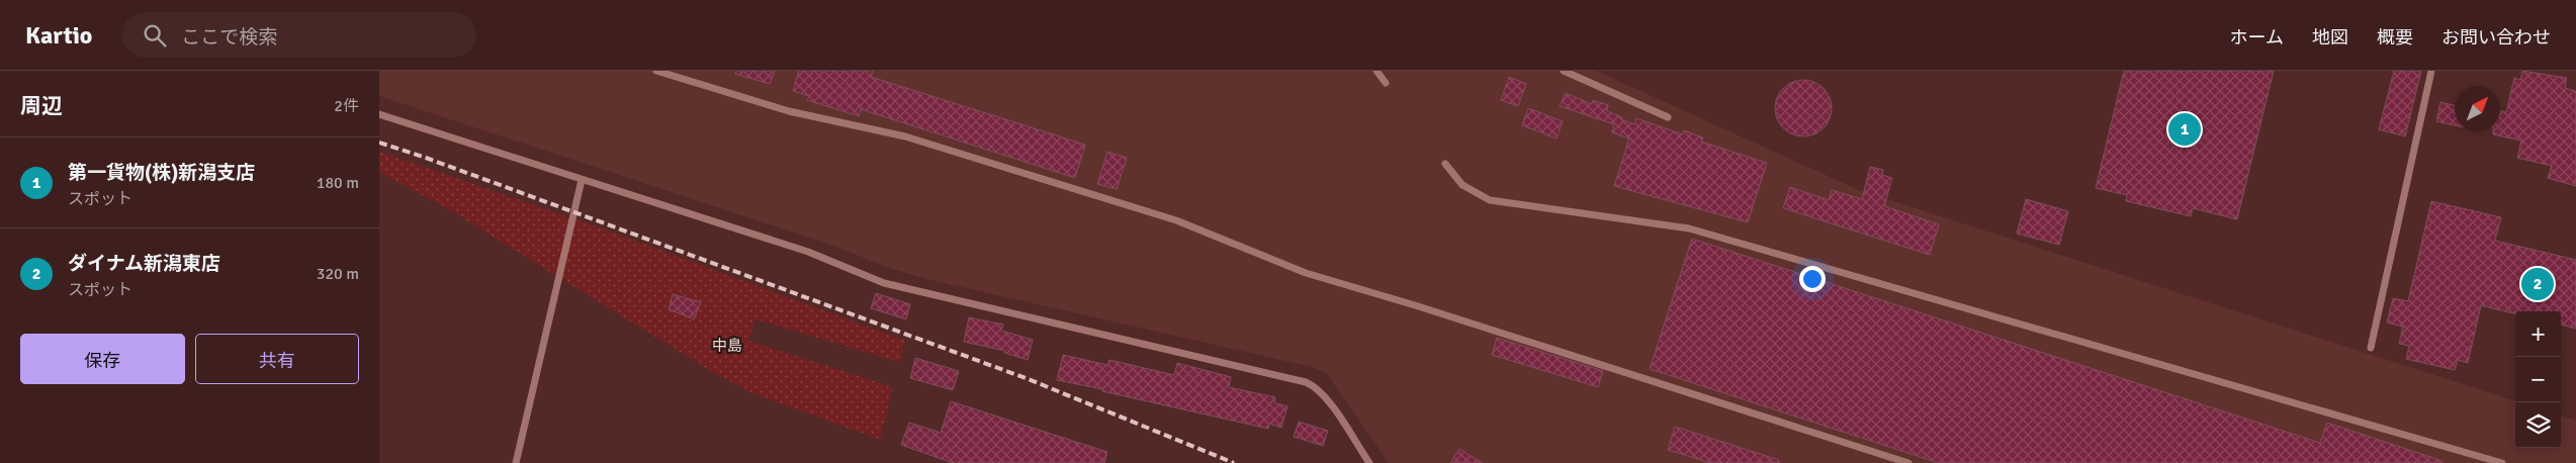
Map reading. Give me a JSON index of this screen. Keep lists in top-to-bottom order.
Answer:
{
  "districts": ["中島"],
  "north": "top right",
  "page": {
    "header": "Kartio",
    "search": "ここで検索",
    "nav": [
      "ホーム",
      "地図",
      "概要",
      "お問い合わせ"
    ],
    "heading": ["周辺", "2件"],
    "pins": ["1", "2"],
    "list": [
      {
        "mark": "1",
        "name": "第一貨物(株)新潟支店",
        "note": "スポット",
        "value": "180 m"
      },
      {
        "mark": "2",
        "name": "ダイナム新潟東店",
        "note": "スポット",
        "value": "320 m"
      }
    ],
    "map_buttons": ["+", "−"],
    "buttons": ["保存", "共有"]
  }
}
